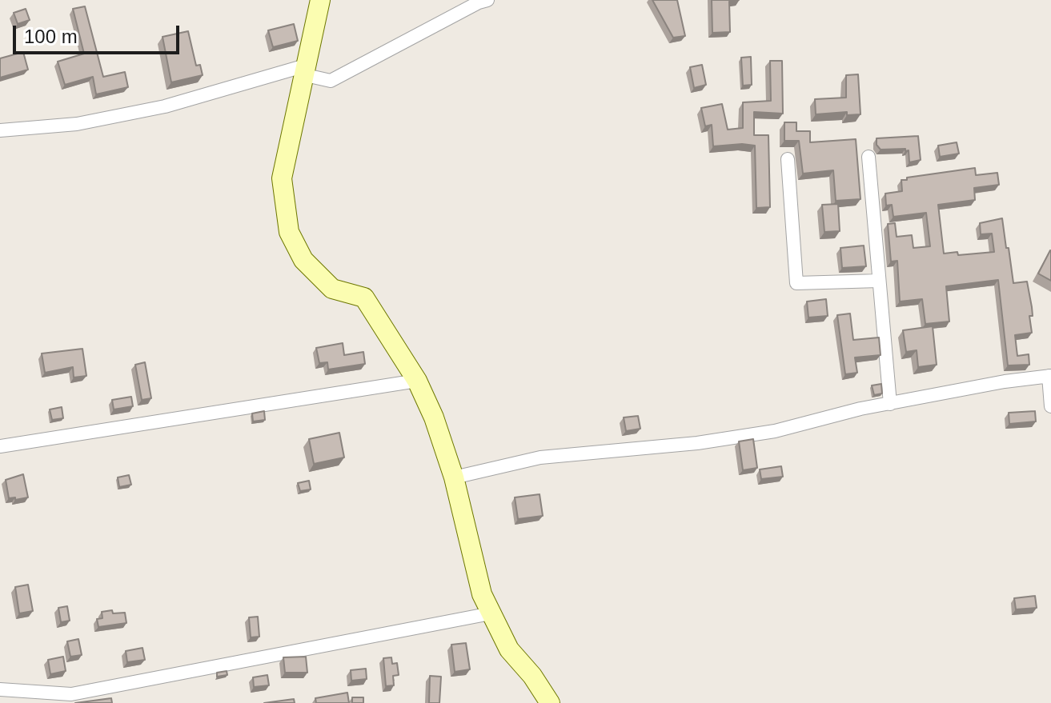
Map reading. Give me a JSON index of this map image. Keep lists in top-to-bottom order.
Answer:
{
  "scale_bar": "100 m"
}
